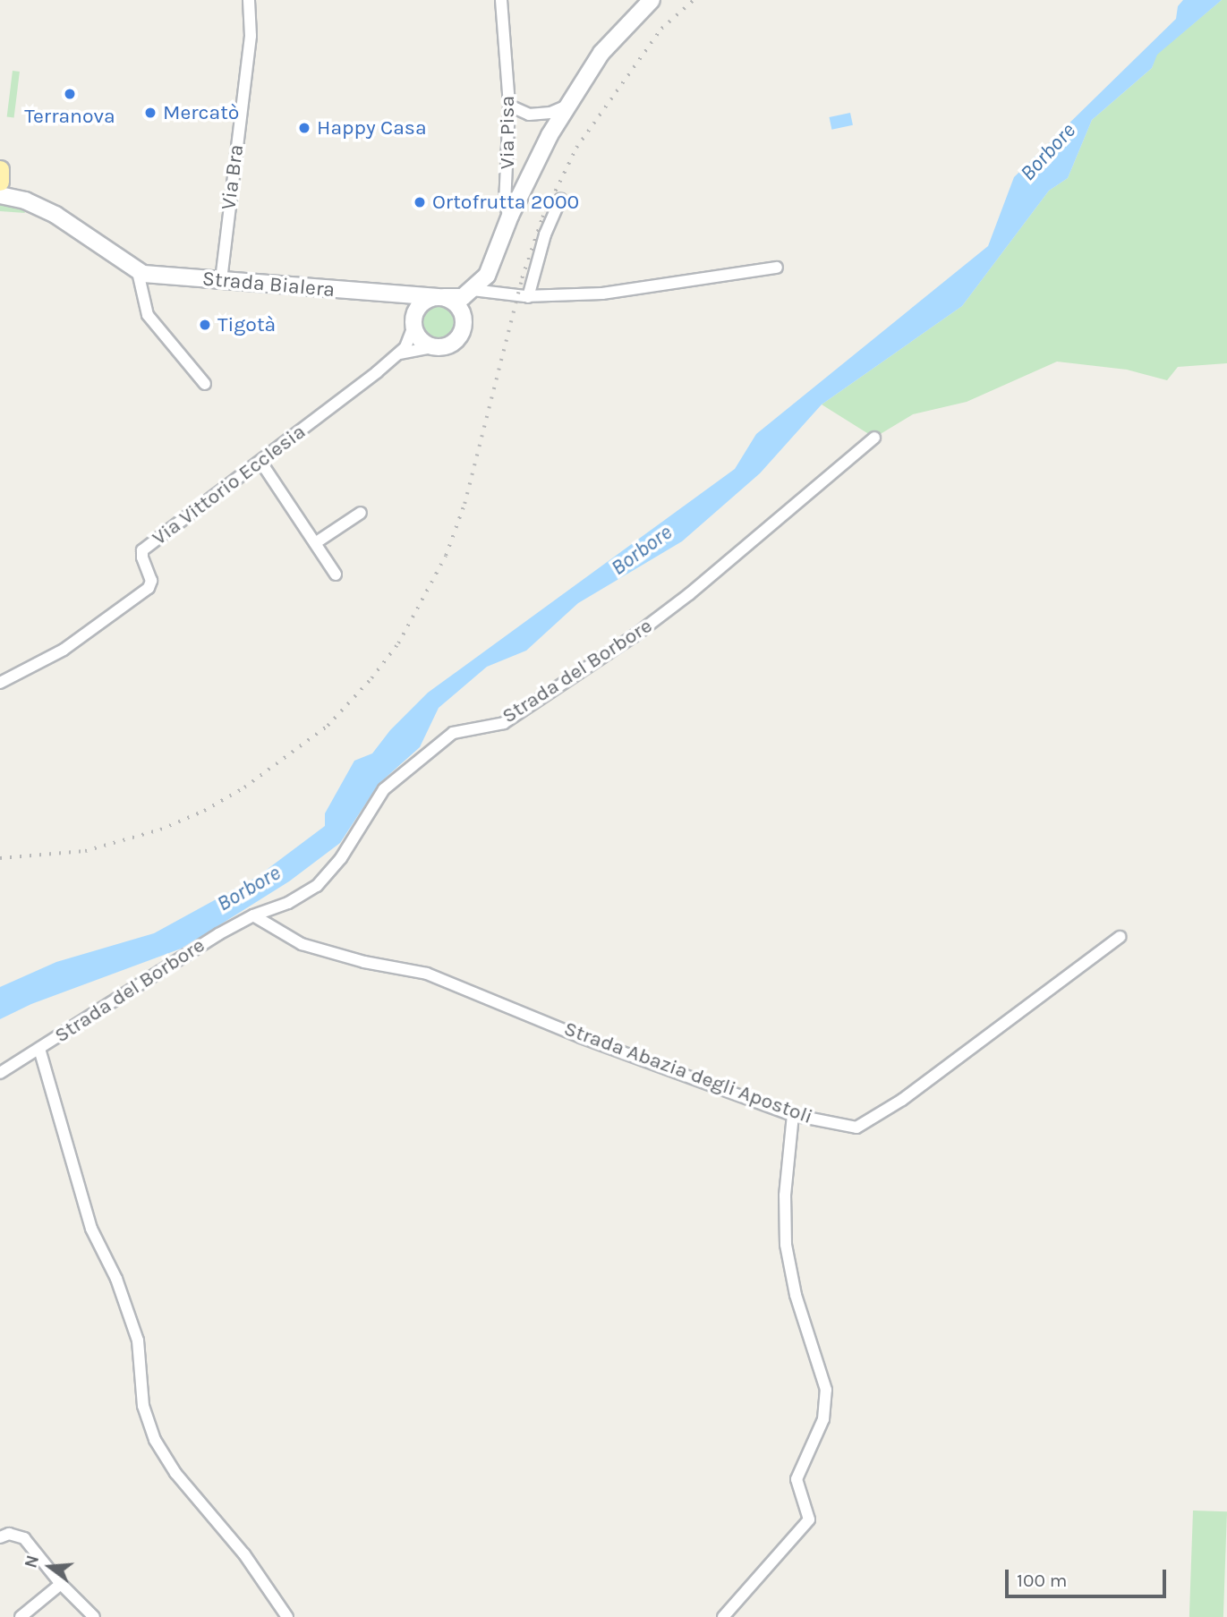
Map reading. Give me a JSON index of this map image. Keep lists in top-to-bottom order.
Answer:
{
  "streets": {
    "street": [
      "Via Pisa",
      "Via Bra",
      "Strada Bialera",
      "Via Vittorio Ecclesia",
      "Strada del Borbore",
      "Strada Abazia degli Apostoli"
    ]
  },
  "crossings": [
    ["Via Pisa", "Strada Bialera"],
    ["Via Pisa", "Via Vittorio Ecclesia"],
    ["Via Bra", "Strada Bialera"],
    ["Strada Bialera", "Via Vittorio Ecclesia"],
    ["Strada del Borbore", "Strada Abazia degli Apostoli"]
  ],
  "water": ["Borbore"],
  "places": [
    "Terranova",
    "Mercatò",
    "Happy Casa",
    "Ortofrutta 2000",
    "Tigotà"
  ],
  "scale_bar": "100 m",
  "north": "left"
}
